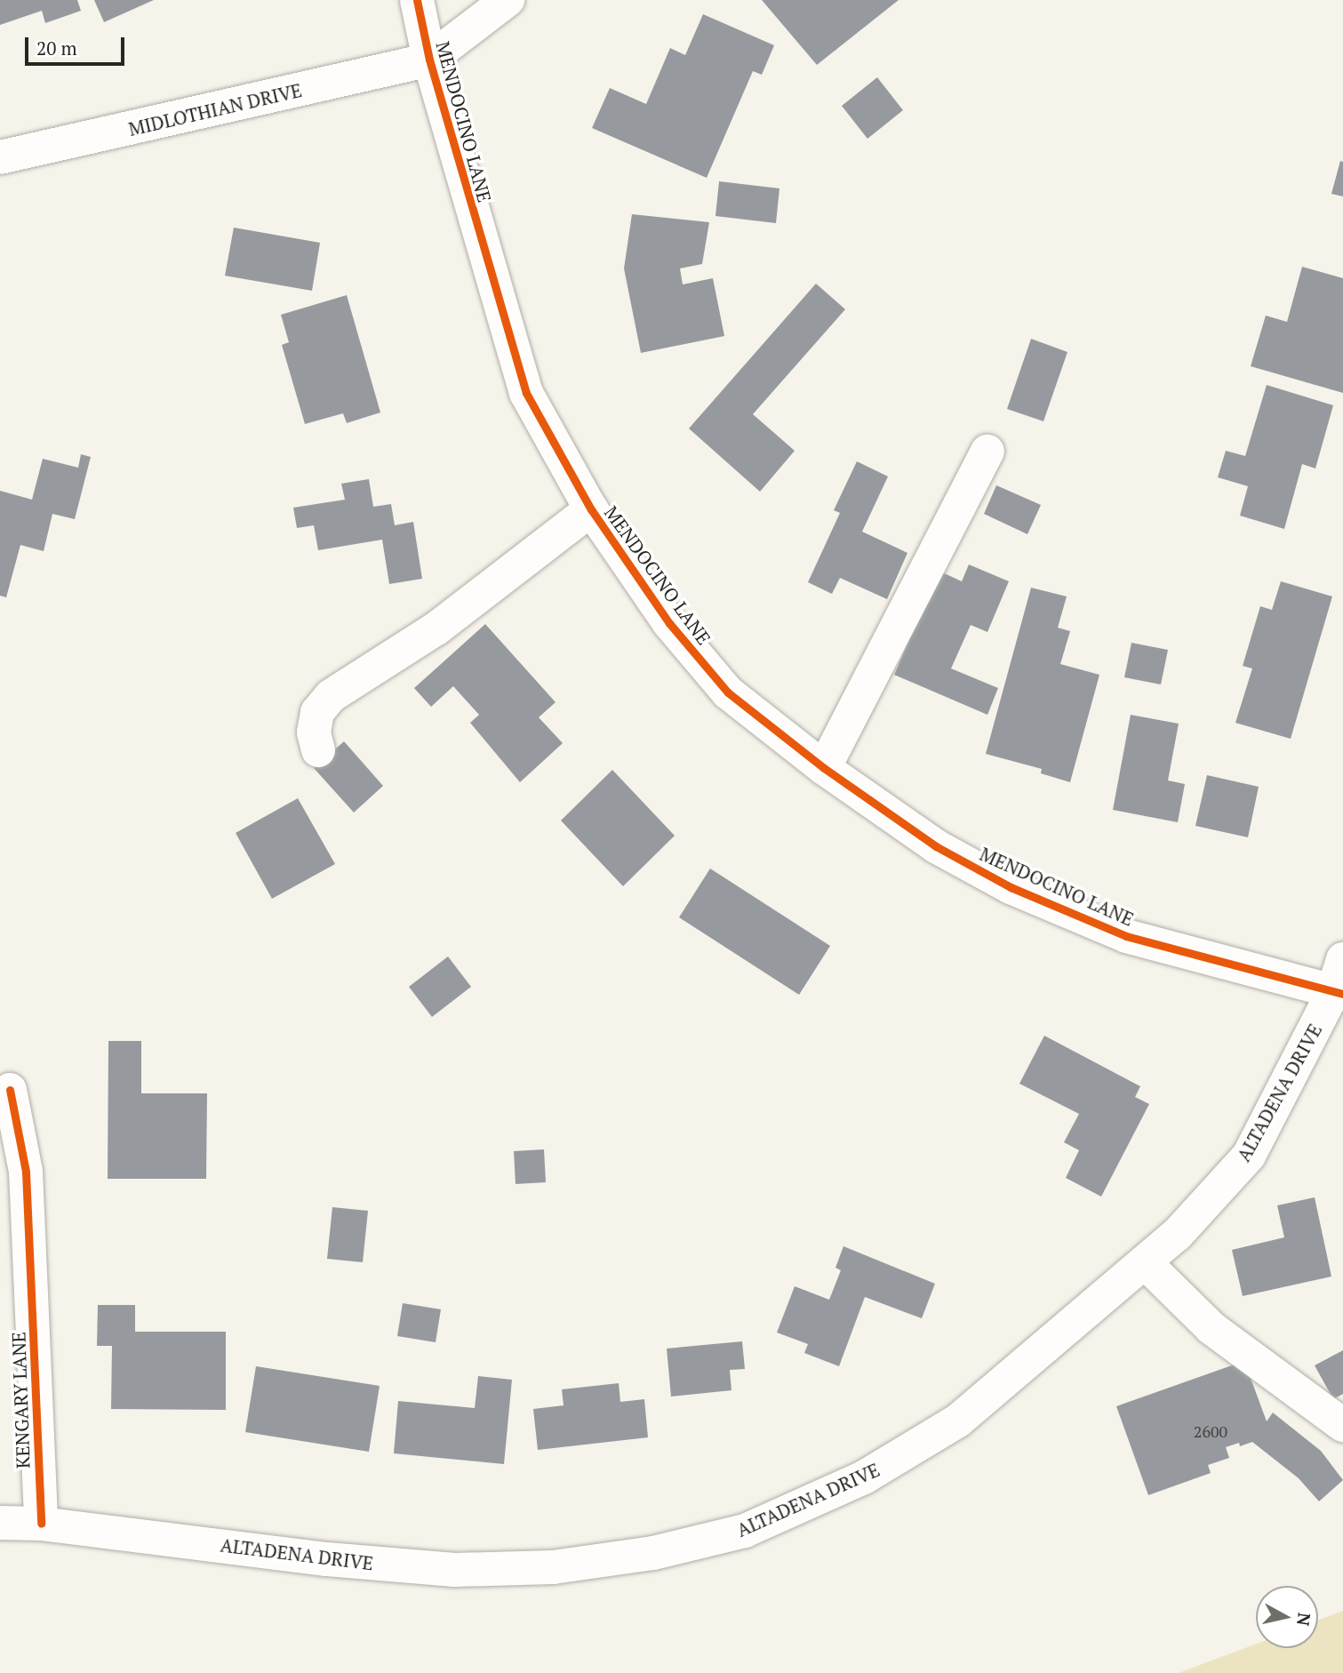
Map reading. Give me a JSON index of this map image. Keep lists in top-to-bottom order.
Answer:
{
  "streets": {
    "street": [
      "MIDLOTHIAN DRIVE",
      "MENDOCINO LANE",
      "ALTADENA DRIVE",
      "KENGARY LANE"
    ]
  },
  "crossings": [
    ["MIDLOTHIAN DRIVE", "MENDOCINO LANE"],
    ["MENDOCINO LANE", "ALTADENA DRIVE"],
    ["ALTADENA DRIVE", "KENGARY LANE"]
  ],
  "house_numbers": ["2600"],
  "scale_bar": "20 m",
  "north": "right"
}
